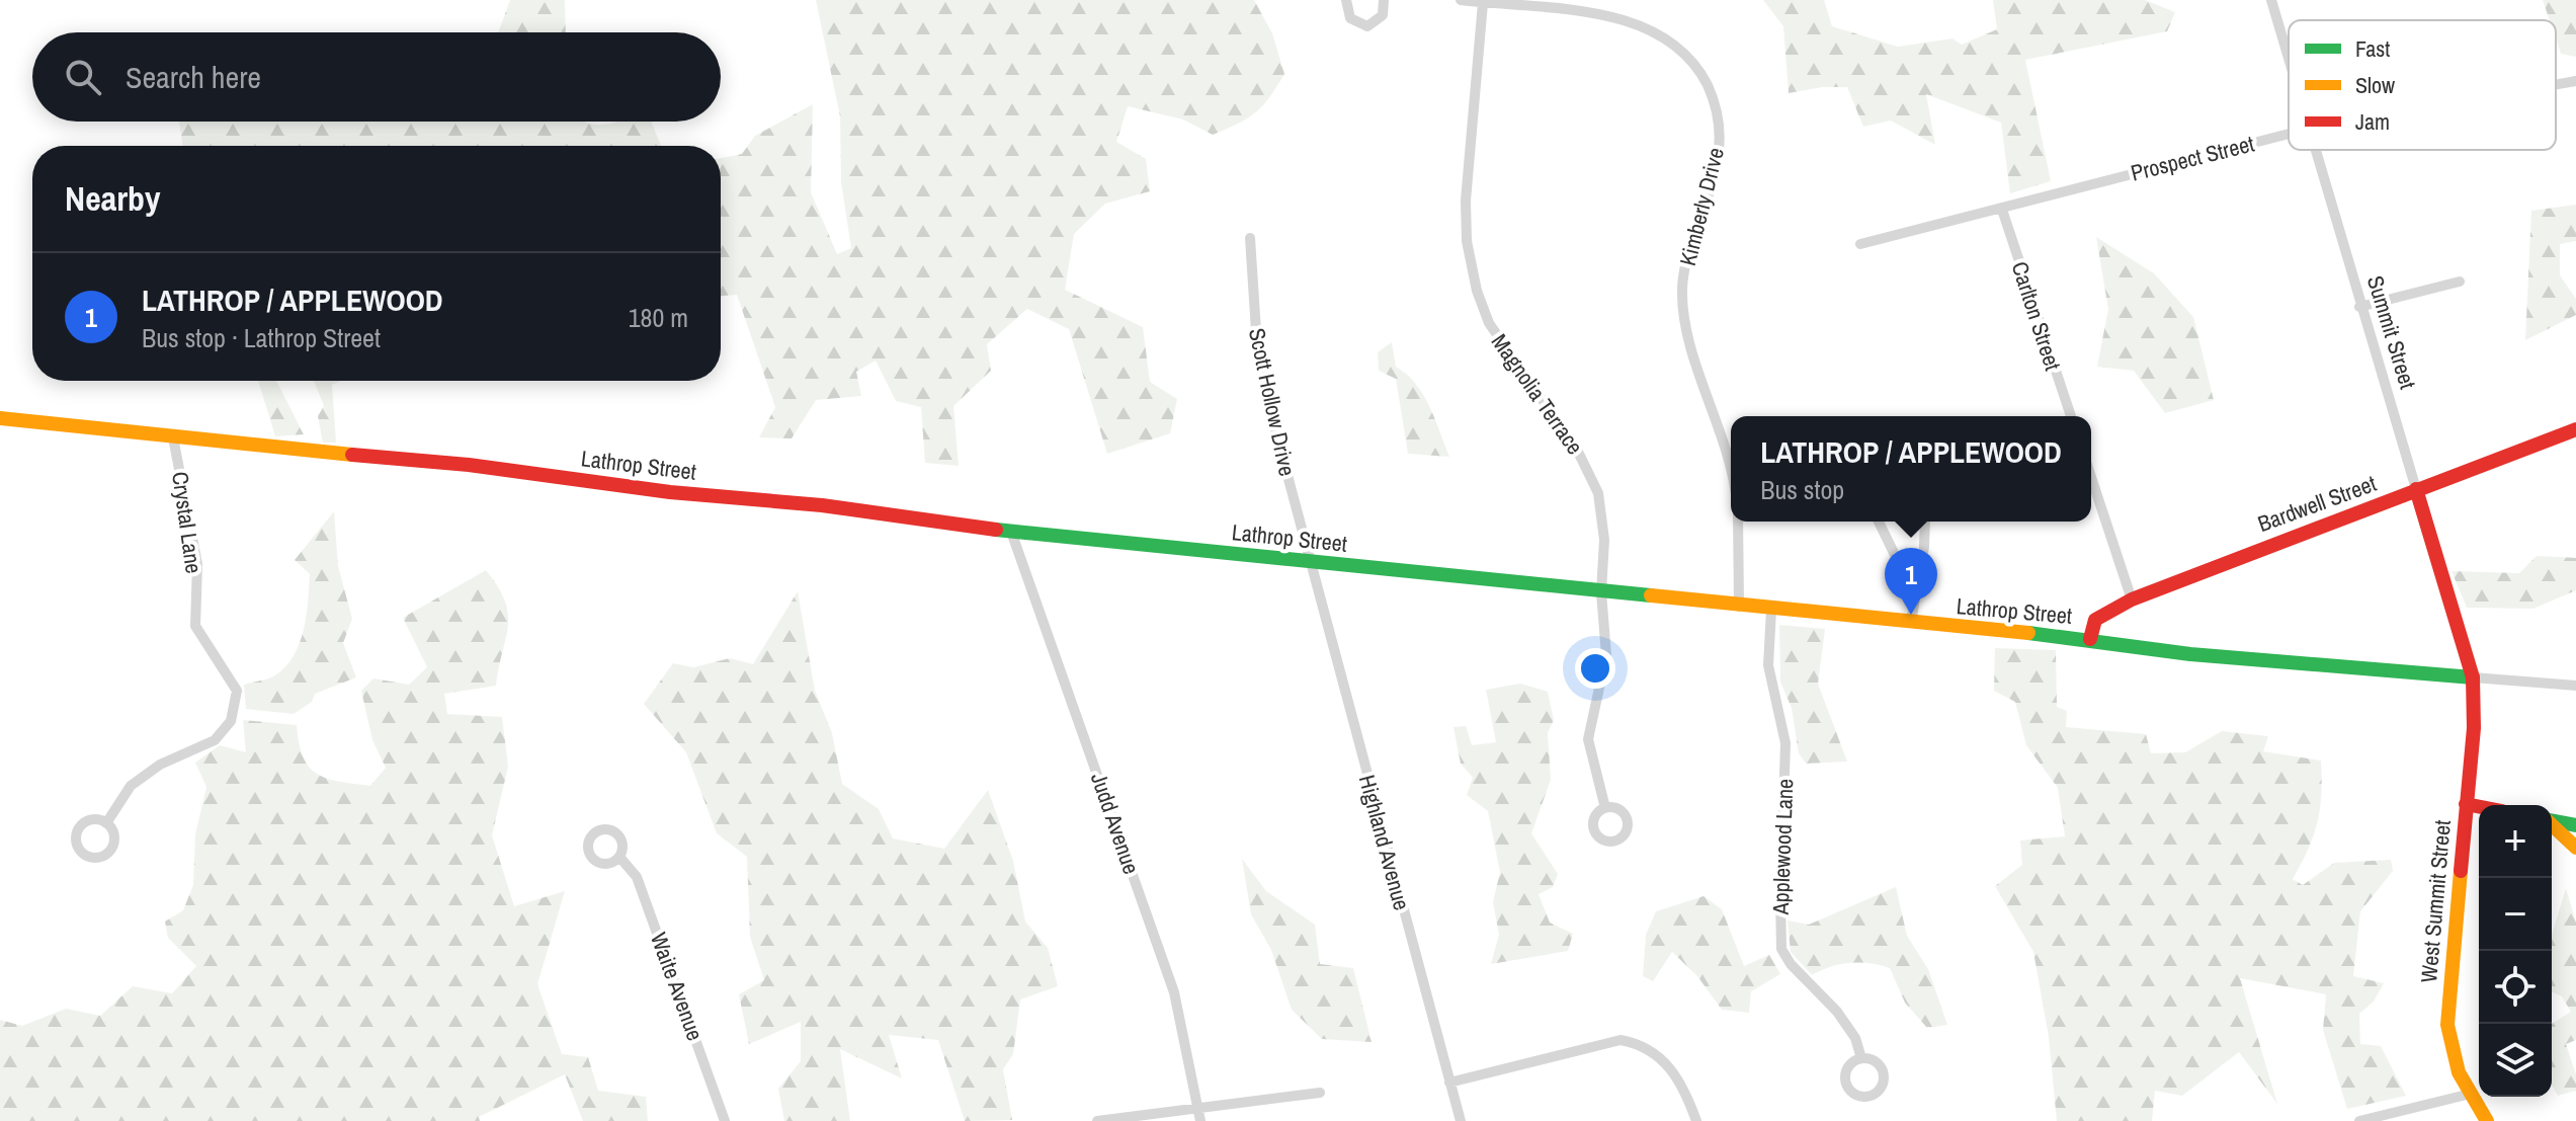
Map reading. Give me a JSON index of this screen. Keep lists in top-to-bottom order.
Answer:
{
  "streets": {
    "street": [
      "Prospect Street",
      "Kimberly Drive",
      "Carlton Street",
      "Summit Street",
      "Magnolia Terrace",
      "Scott Hollow Drive",
      "Lathrop Street",
      "Bardwell Street",
      "Crystal Lane",
      "Judd Avenue",
      "Highland Avenue",
      "Applewood Lane",
      "West Summit Street",
      "Waite Avenue"
    ]
  },
  "crossings": [
    ["Prospect Street", "Carlton Street"],
    ["Kimberly Drive", "Magnolia Terrace"],
    ["Summit Street", "Lathrop Street"],
    ["Summit Street", "Bardwell Street"],
    ["Summit Street", "West Summit Street"],
    ["Magnolia Terrace", "Lathrop Street"],
    ["Scott Hollow Drive", "Lathrop Street"],
    ["Scott Hollow Drive", "Highland Avenue"],
    ["Lathrop Street", "Bardwell Street"],
    ["Lathrop Street", "Crystal Lane"],
    ["Lathrop Street", "Judd Avenue"],
    ["Lathrop Street", "Highland Avenue"],
    ["Lathrop Street", "Applewood Lane"],
    ["Lathrop Street", "West Summit Street"]
  ],
  "legend": ["Fast", "Slow", "Jam"],
  "page": {
    "search": "Search here",
    "heading": "Nearby",
    "list": [
      {
        "mark": "1",
        "name": "LATHROP / APPLEWOOD",
        "note": "Bus stop · Lathrop Street",
        "value": "180 m"
      }
    ],
    "popup": ["LATHROP / APPLEWOOD", "Bus stop"],
    "pins": "1",
    "map_buttons": ["+", "−"]
  }
}
